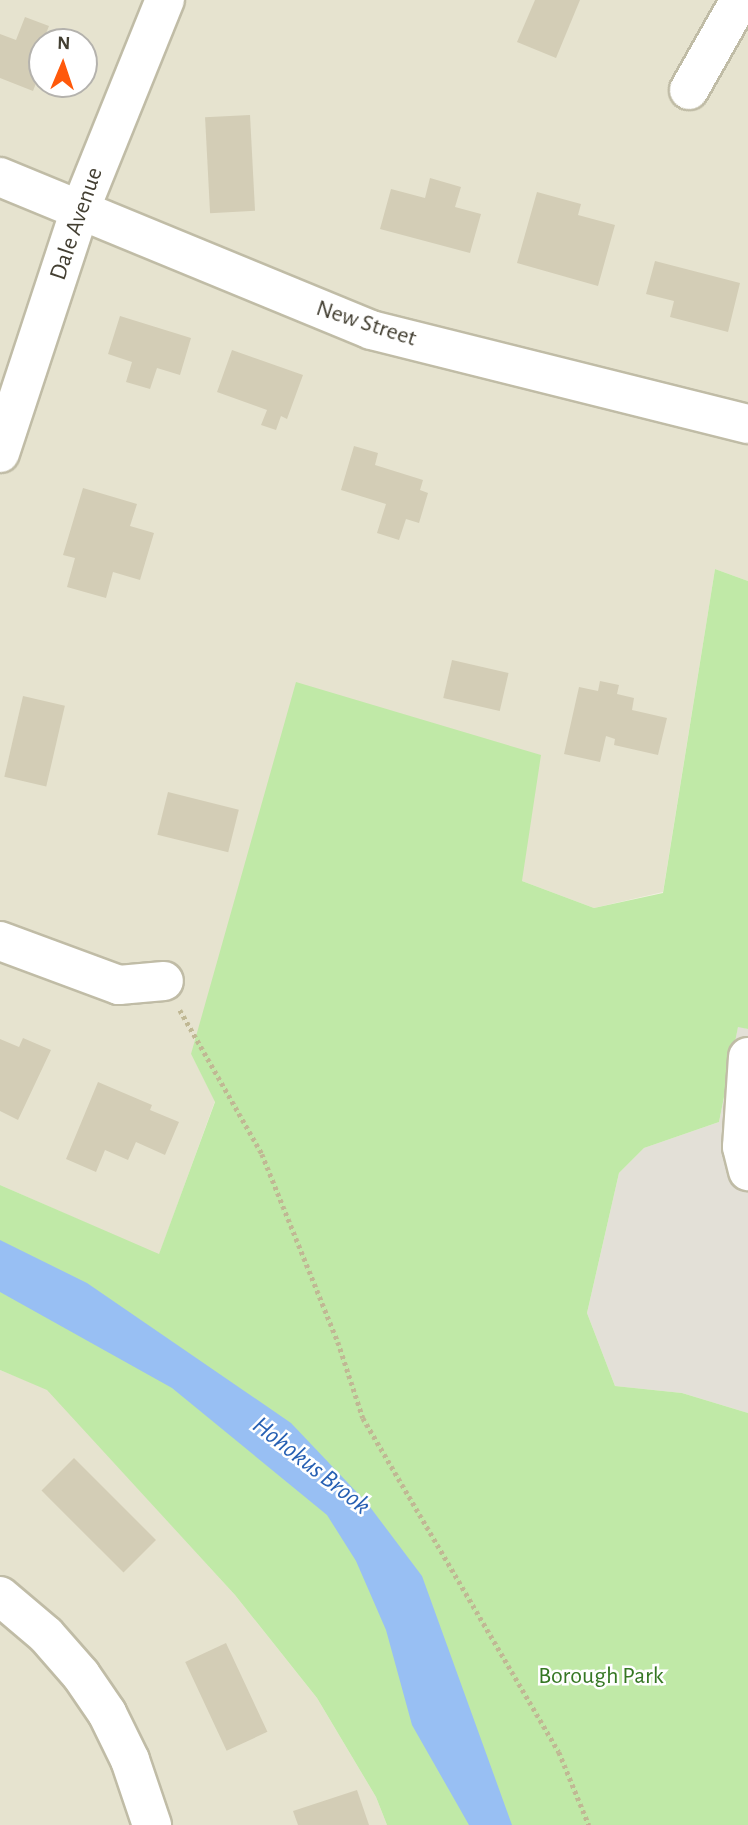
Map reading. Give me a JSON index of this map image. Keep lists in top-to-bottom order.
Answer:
{
  "streets": {
    "street": ["Dale Avenue", "New Street"]
  },
  "crossings": [
    ["Dale Avenue", "New Street"]
  ],
  "water": ["Hohokus Brook"],
  "parks": ["Borough Park"],
  "north": "top"
}
